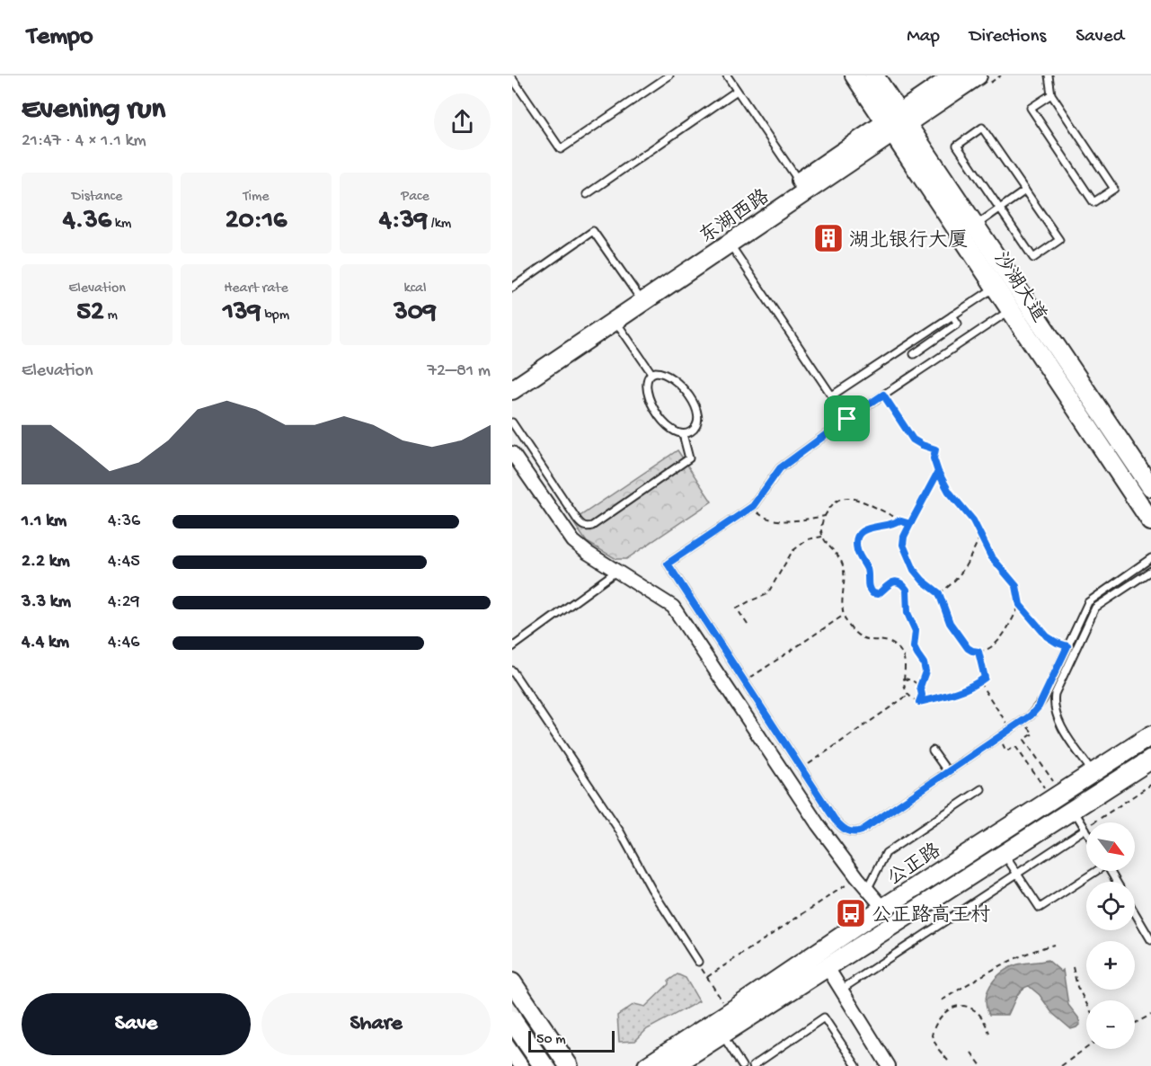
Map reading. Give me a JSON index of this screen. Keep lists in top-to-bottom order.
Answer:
{
  "streets": {
    "main road": ["东湖西路", "沙湖大道", "公正路"]
  },
  "crossings": [
    ["东湖西路", "沙湖大道"]
  ],
  "places": {
    "building": ["湖北银行大厦"],
    "bus stop": ["公正路高王村"]
  },
  "scale_bar": "50 m",
  "north": "bottom right",
  "page": {
    "header": "Tempo",
    "nav": ["Map", "Directions", "Saved"],
    "heading": ["Evening run", "21:47 · 4 × 1.1 km"],
    "stats": [
      ["Distance", "4.36 km"],
      ["Time", "20:16"],
      ["Pace", "4:39 /km"],
      ["Elevation", "52 m"],
      ["Heart rate", "139 bpm"],
      ["kcal", "309"]
    ],
    "chart": ["Elevation", "72–81 m"],
    "list": [
      {
        "name": "1.1 km",
        "note": "4:36"
      },
      {
        "name": "2.2 km",
        "note": "4:45"
      },
      {
        "name": "3.3 km",
        "note": "4:29"
      },
      {
        "name": "4.4 km",
        "note": "4:46"
      }
    ],
    "map_buttons": ["+", "−"],
    "buttons": ["Save", "Share"],
    "scale": "50 m"
  }
}
